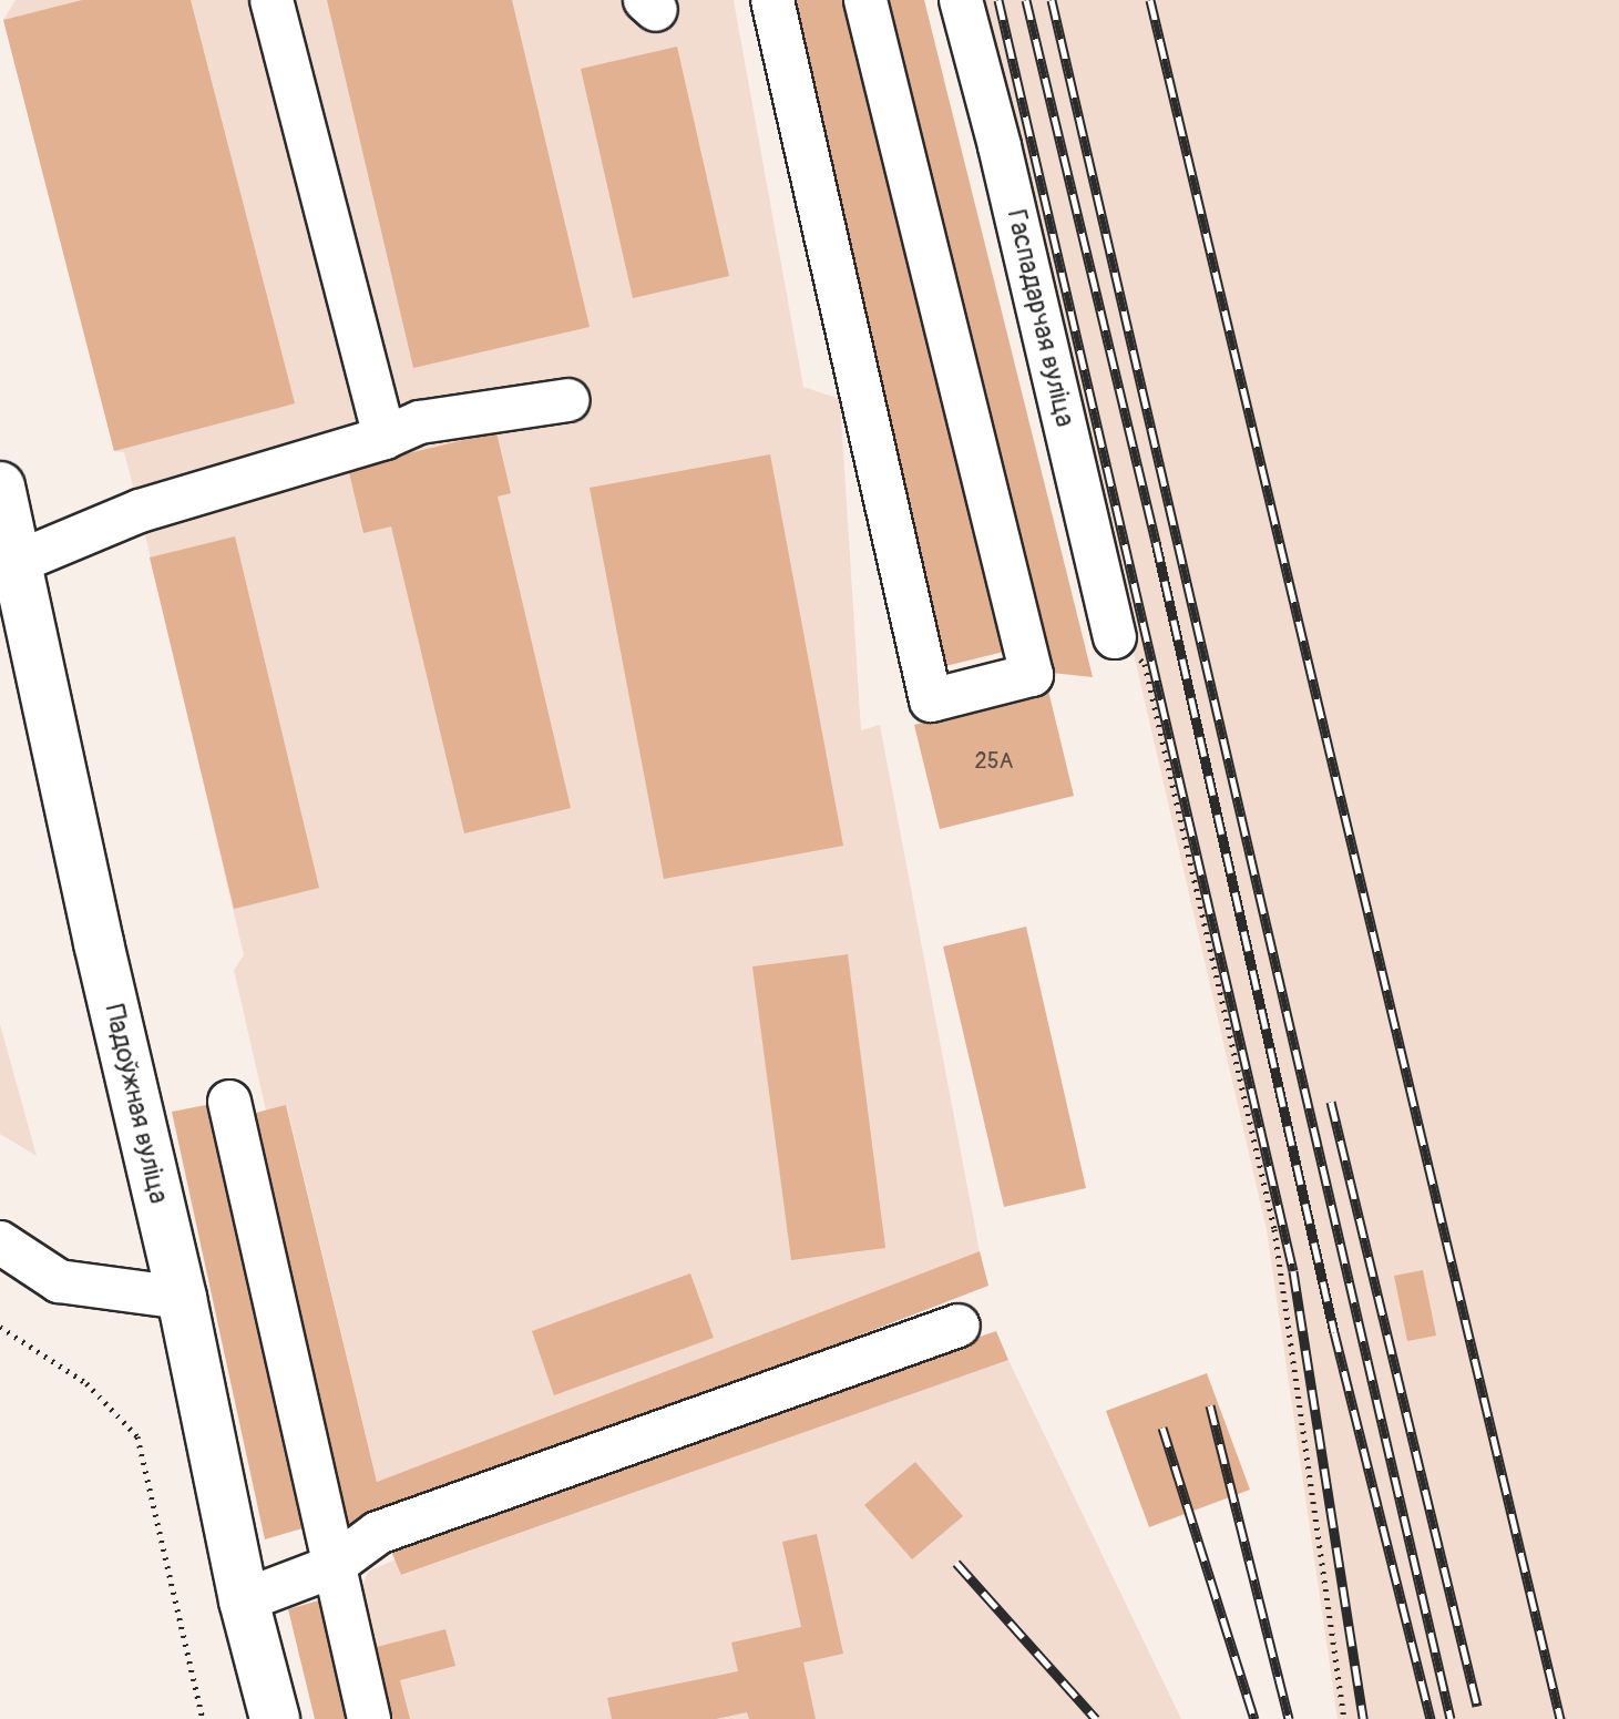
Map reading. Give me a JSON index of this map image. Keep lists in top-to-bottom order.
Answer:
{
  "streets": {
    "main road": ["Падоўжная вуліца"],
    "street": ["Гаспадарчая вуліца"]
  },
  "house_numbers": ["25А"]
}
